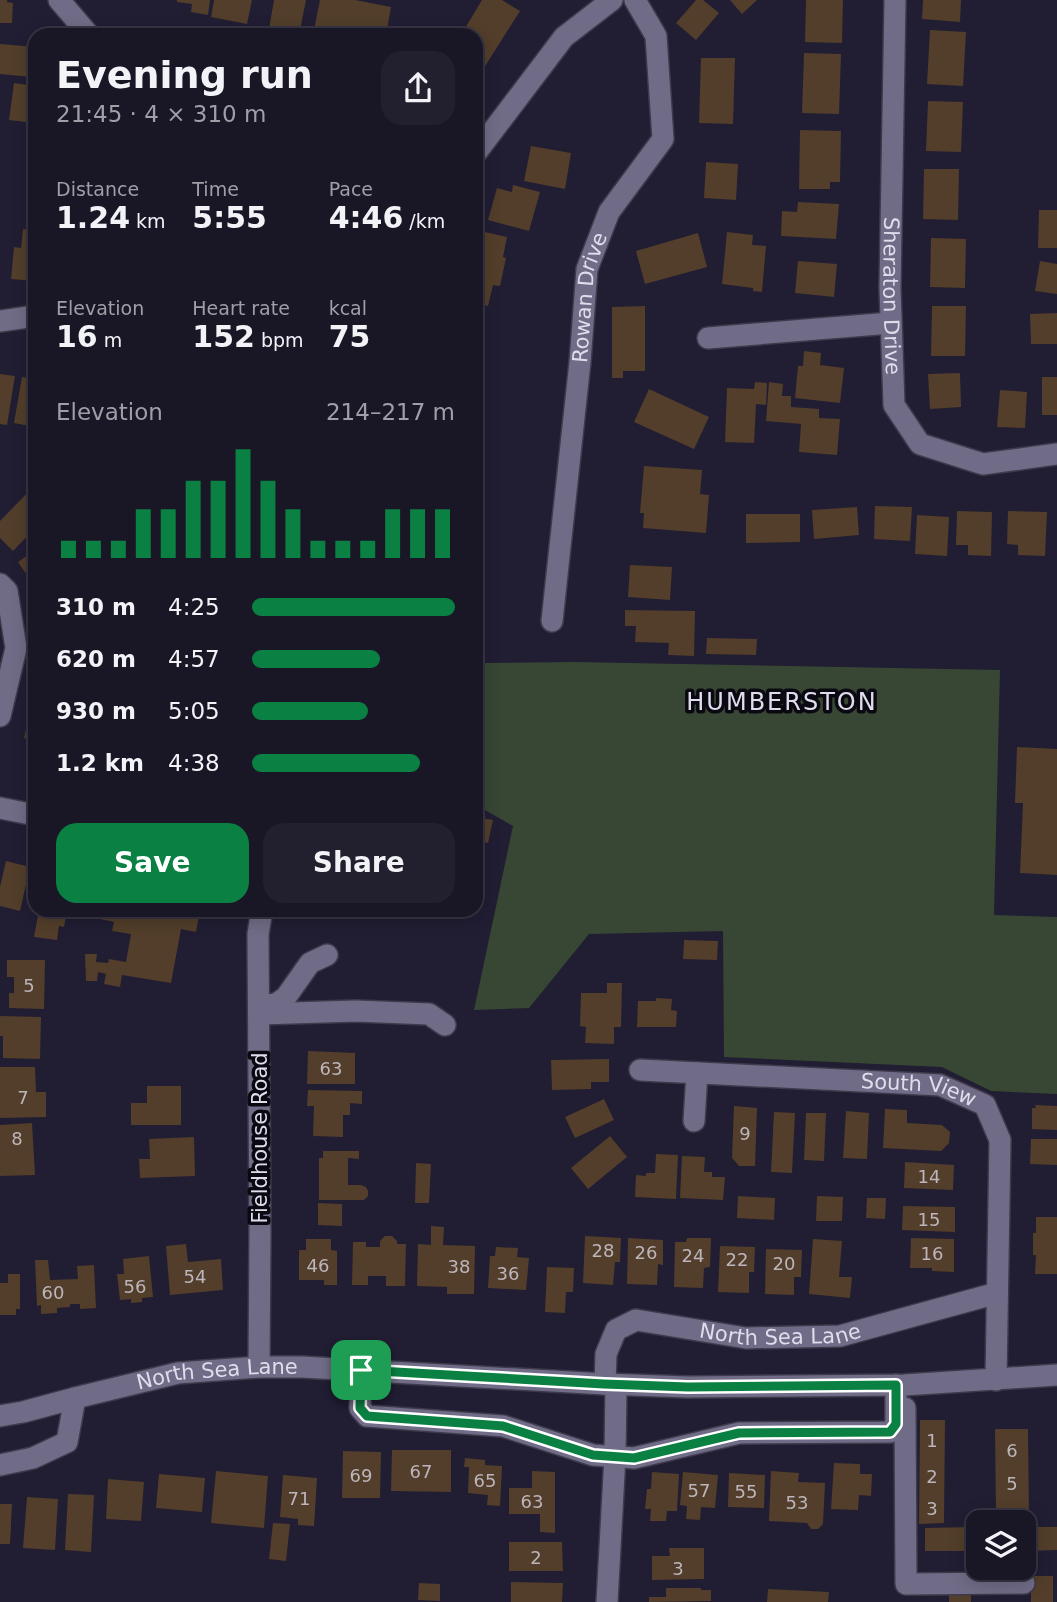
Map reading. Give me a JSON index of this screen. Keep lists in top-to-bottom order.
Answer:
{
  "streets": {
    "street": [
      "Sheraton Drive",
      "Rowan Drive",
      "South View",
      "Fieldhouse Road",
      "North Sea Lane"
    ]
  },
  "crossings": [
    ["South View", "North Sea Lane"],
    ["Fieldhouse Road", "North Sea Lane"]
  ],
  "districts": ["HUMBERSTON"],
  "house_numbers": [
    "5",
    "63",
    "7",
    "9",
    "8",
    "14",
    "15",
    "28",
    "26",
    "16",
    "24",
    "22",
    "20",
    "46",
    "38",
    "36",
    "54",
    "56",
    "60",
    "1",
    "6",
    "67",
    "69",
    "2",
    "65",
    "5",
    "57",
    "55",
    "71",
    "63",
    "53",
    "3",
    "2",
    "3"
  ],
  "page": {
    "heading": ["Evening run", "21:45 · 4 × 310 m"],
    "stats": [
      ["Distance", "1.24 km"],
      ["Time", "5:55"],
      ["Pace", "4:46 /km"],
      ["Elevation", "16 m"],
      ["Heart rate", "152 bpm"],
      ["kcal", "75"]
    ],
    "chart": ["Elevation", "214–217 m"],
    "list": [
      {
        "name": "310 m",
        "note": "4:25"
      },
      {
        "name": "620 m",
        "note": "4:57"
      },
      {
        "name": "930 m",
        "note": "5:05"
      },
      {
        "name": "1.2 km",
        "note": "4:38"
      }
    ],
    "buttons": ["Save", "Share"]
  }
}
